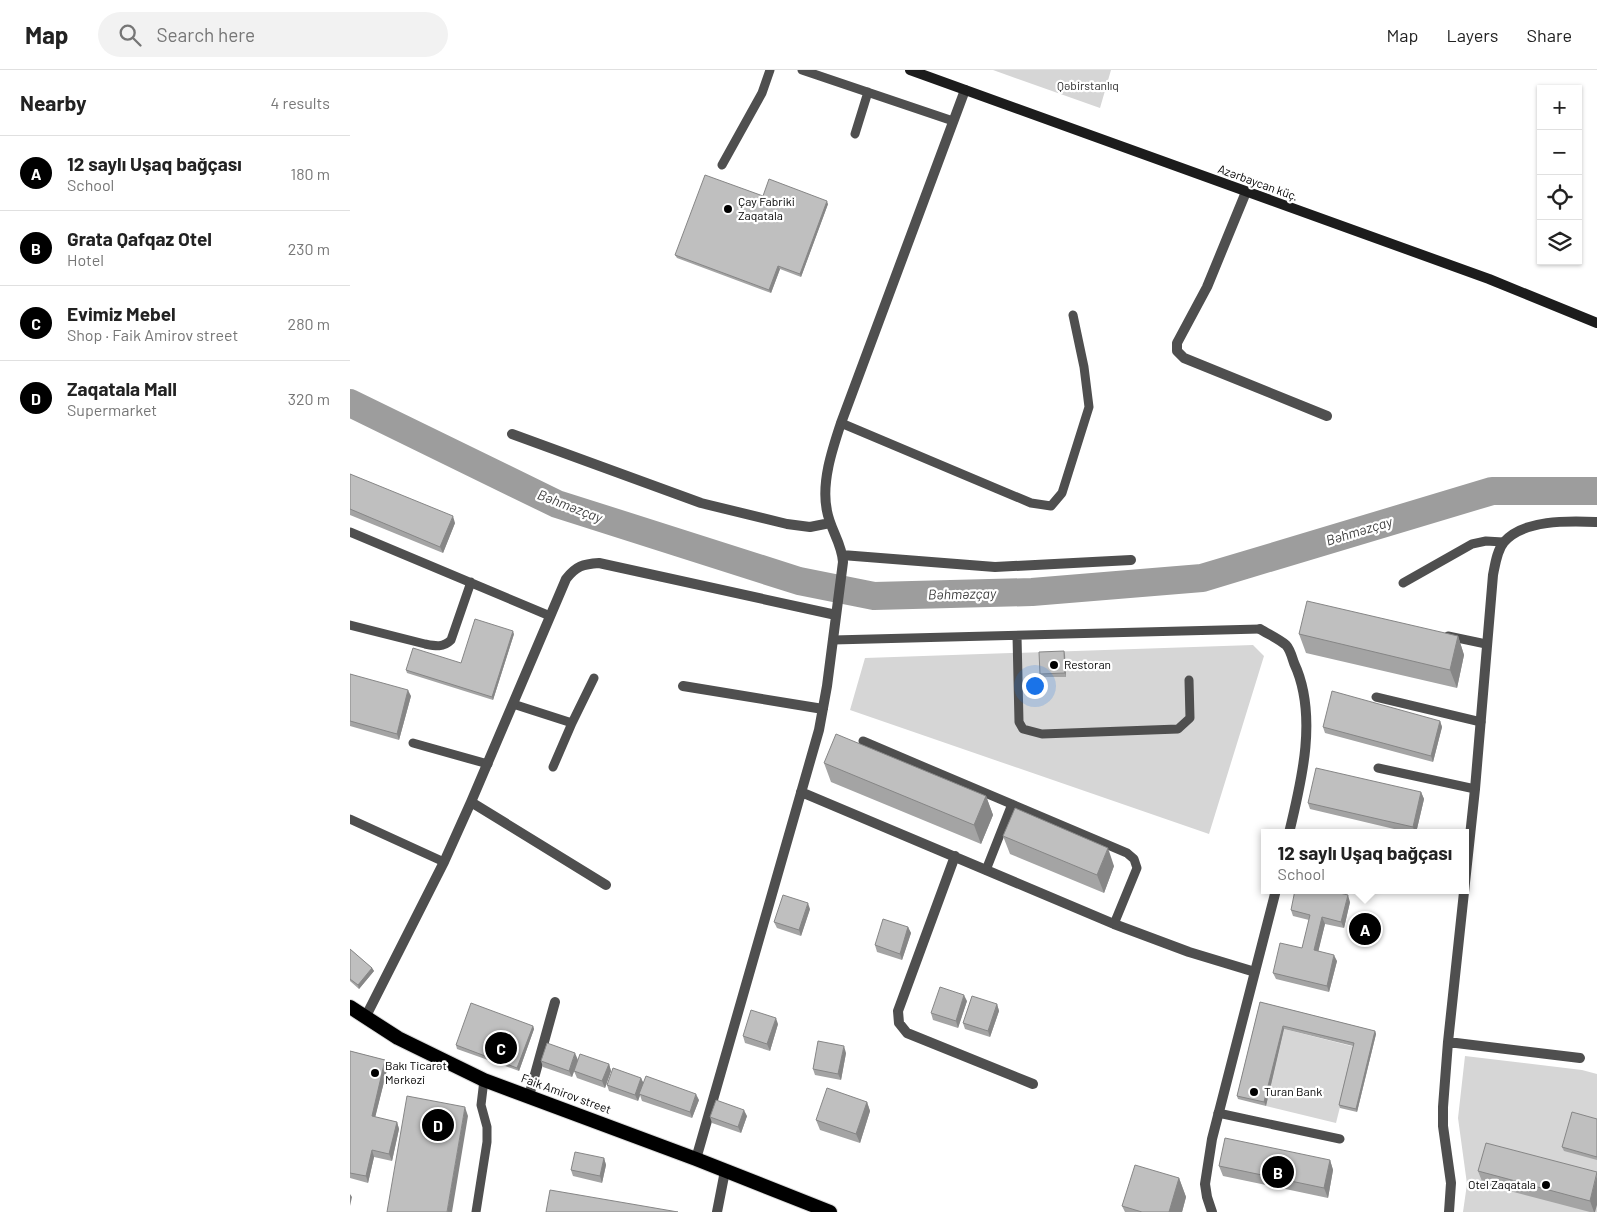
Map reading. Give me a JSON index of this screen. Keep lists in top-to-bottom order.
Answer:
{
  "streets": {
    "highway": ["Faik Amirov street"],
    "main road": ["Azərbaycan küç."]
  },
  "water": ["Bəhməzçay"],
  "parks": ["Qəbirstanlıq"],
  "places": [
    "Çay Fabriki Zaqatala",
    "Restoran",
    "Bakı Ticarət Mərkəzi",
    "Turan Bank",
    "Otel Zaqatala"
  ],
  "page": {
    "header": "Map",
    "search": "Search here",
    "nav": ["Map", "Layers", "Share"],
    "heading": ["Nearby", "4 results"],
    "map_buttons": ["+", "−"],
    "list": [
      {
        "mark": "A",
        "name": "12 saylı Uşaq bağçası",
        "note": "School",
        "value": "180 m"
      },
      {
        "mark": "B",
        "name": "Grata Qafqaz Otel",
        "note": "Hotel",
        "value": "230 m"
      },
      {
        "mark": "C",
        "name": "Evimiz Mebel",
        "note": "Shop · Faik Amirov street",
        "value": "280 m"
      },
      {
        "mark": "D",
        "name": "Zaqatala Mall",
        "note": "Supermarket",
        "value": "320 m"
      }
    ],
    "popup": ["12 saylı Uşaq bağçası", "School"],
    "pins": [
      "A",
      "C",
      "D",
      "B"
    ]
  }
}
